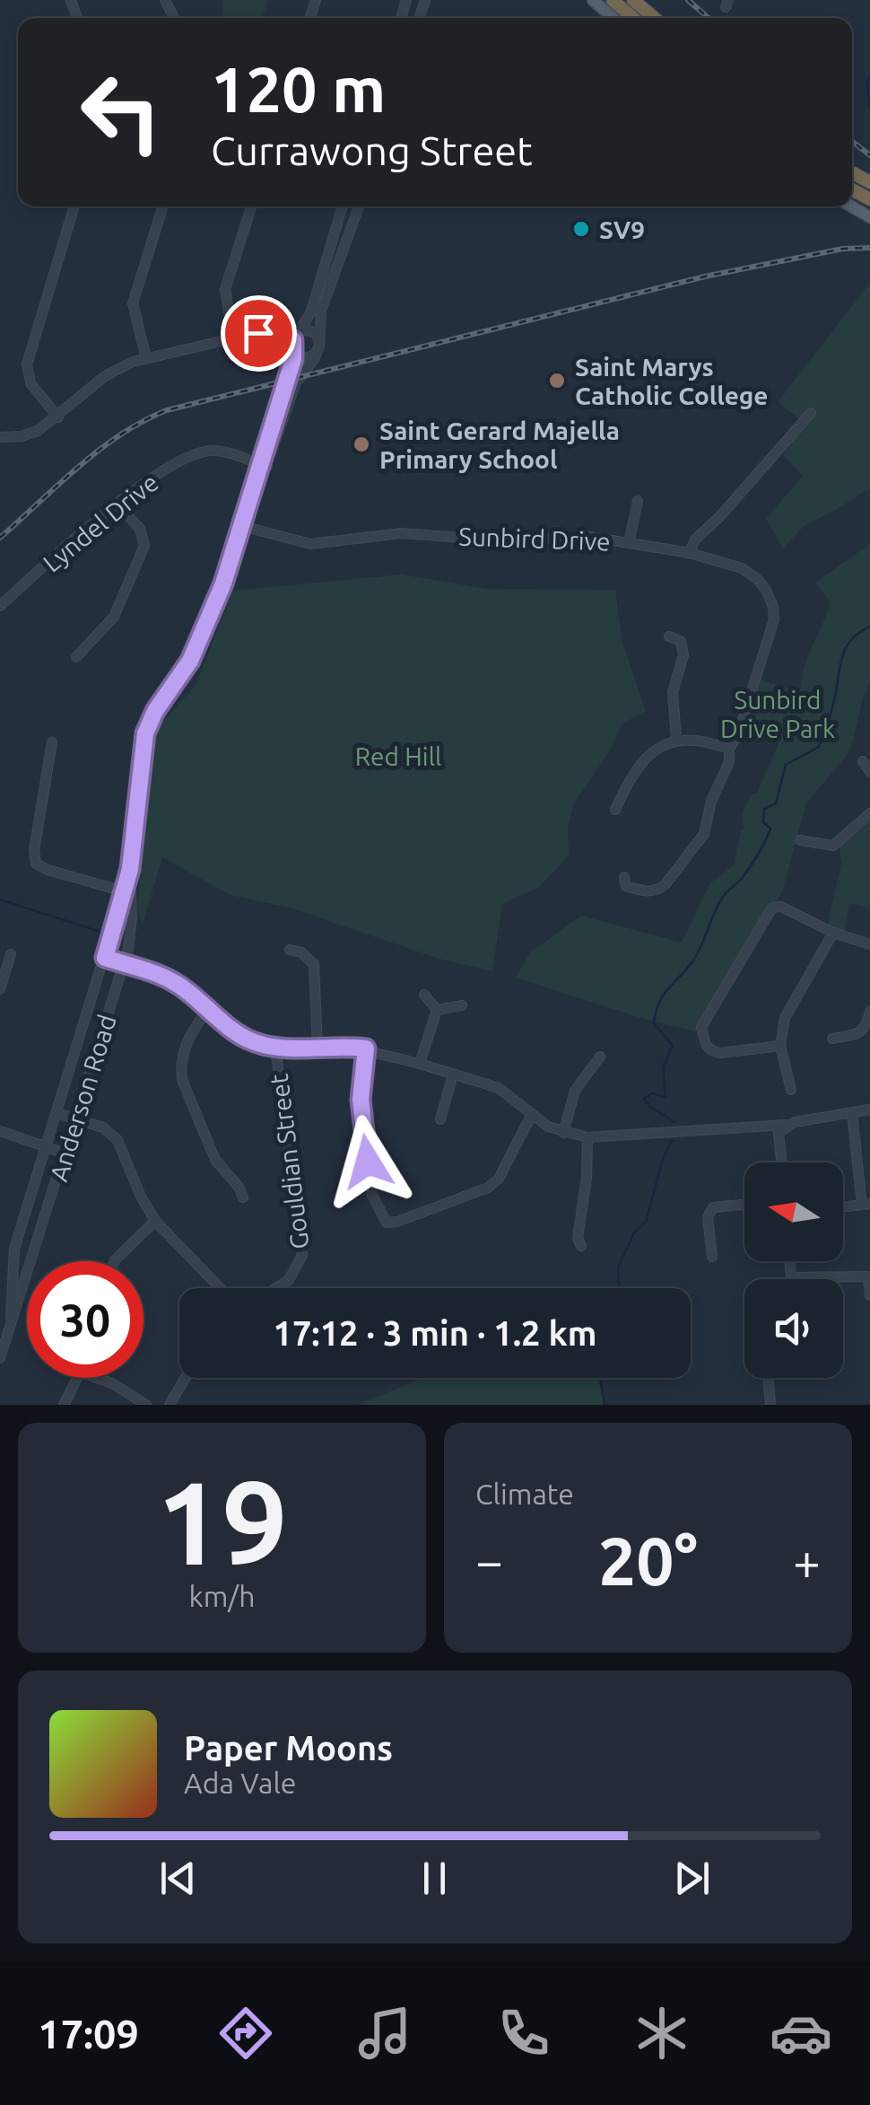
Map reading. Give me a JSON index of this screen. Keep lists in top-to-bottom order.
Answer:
{
  "streets": {
    "street": [
      "Lyndel Drive",
      "Sunbird Drive",
      "Anderson Road",
      "Gouldian Street"
    ]
  },
  "crossings": [
    ["Lyndel Drive", "Anderson Road"],
    ["Sunbird Drive", "Anderson Road"]
  ],
  "parks": ["Sunbird Drive Park", "Red Hill"],
  "places": ["SV9", "Saint Marys Catholic College", "Saint Gerard Majella Primary School"],
  "north": "left",
  "page": {
    "turn": ["120 m", "Currawong Street"],
    "limit": "30",
    "trip": "17:12 · 3 min · 1.2 km",
    "tile": [
      ["19", "km/h"],
      "Climate"
    ],
    "heat": ["−", "20°", "+"],
    "song": ["Paper Moons", "Ada Vale"],
    "tabs": "17:09"
  }
}
